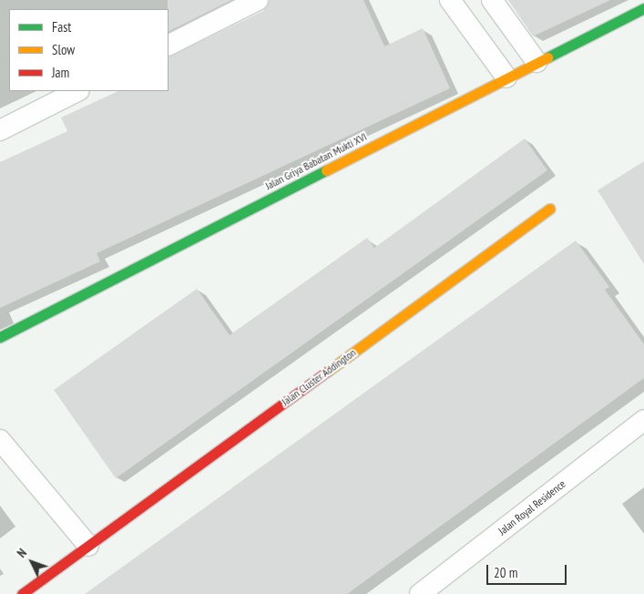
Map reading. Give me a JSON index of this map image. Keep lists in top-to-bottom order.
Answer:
{
  "streets": {
    "street": ["Jalan Griya Babatan Mukti XVI", "Jalan Cluster Addington", "Jalan Royal Residence"]
  },
  "legend": ["Fast", "Slow", "Jam"],
  "scale_bar": "20 m",
  "north": "top left"
}
